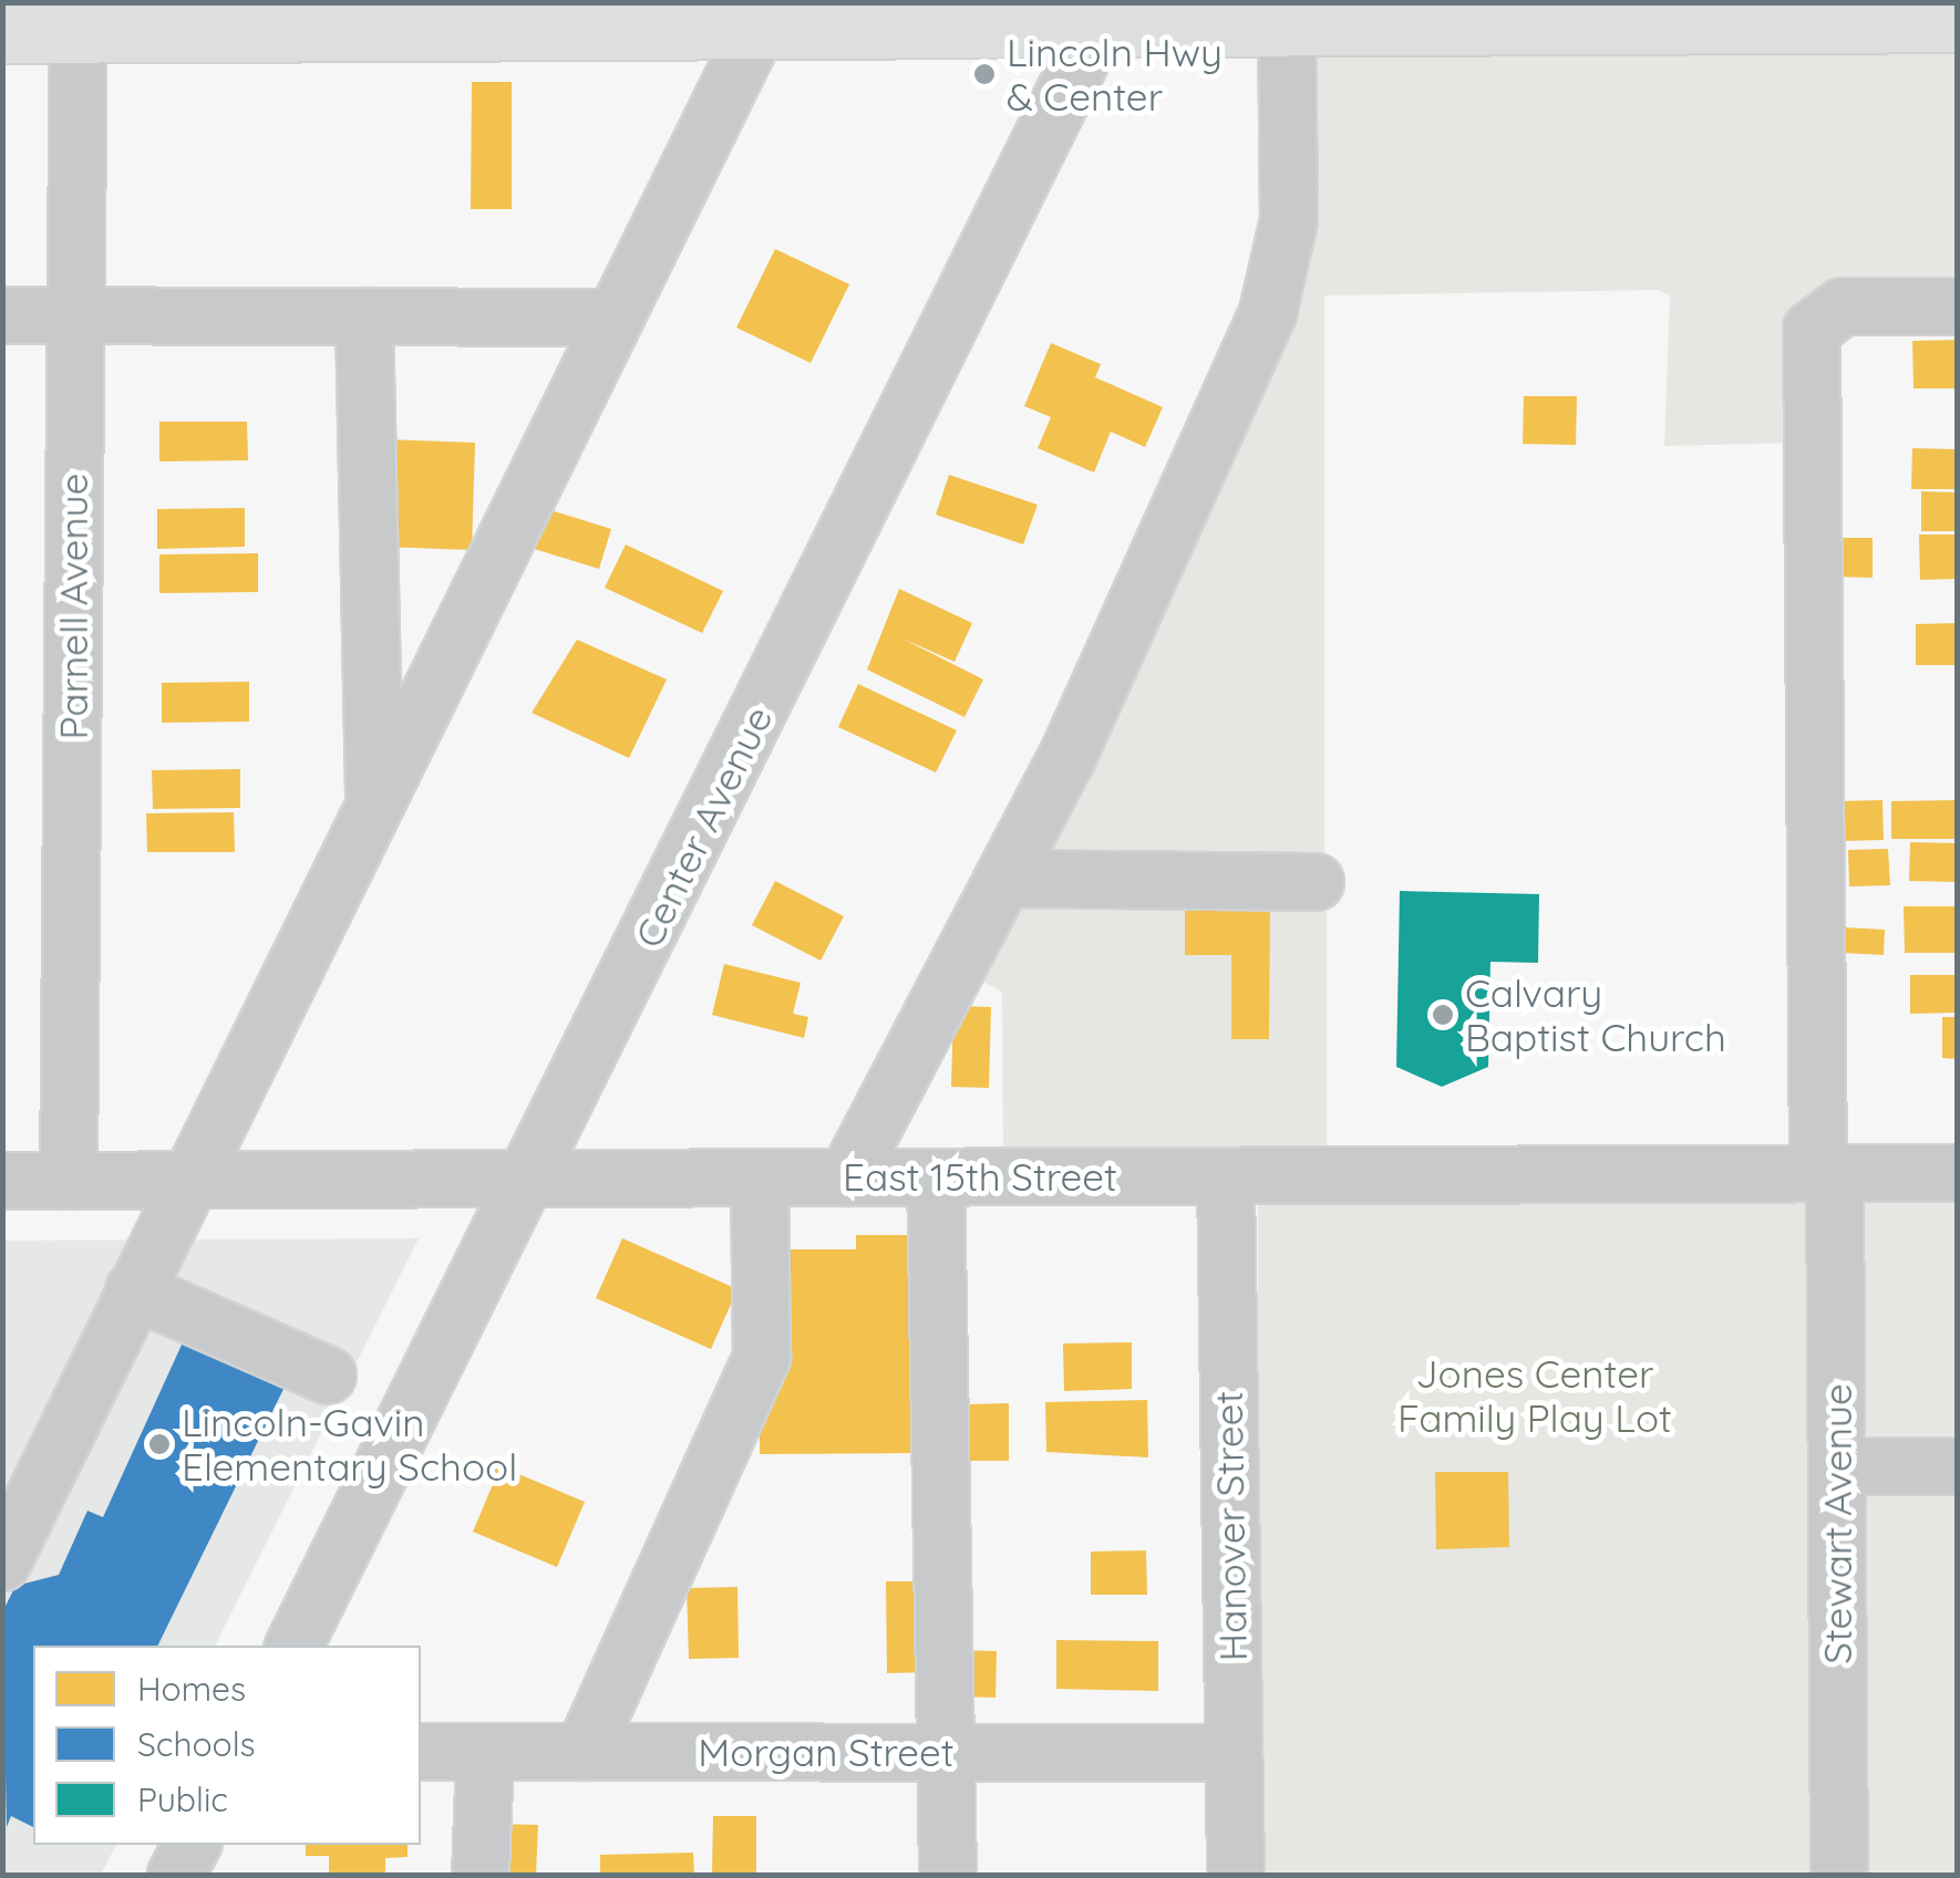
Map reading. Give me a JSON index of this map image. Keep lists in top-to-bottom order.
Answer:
{
  "streets": {
    "street": [
      "Parnell Avenue",
      "Center Avenue",
      "East 15th Street",
      "Stewart Avenue",
      "Hanover Street",
      "Morgan Street"
    ]
  },
  "crossings": [
    ["Parnell Avenue", "East 15th Street"],
    ["Center Avenue", "East 15th Street"],
    ["East 15th Street", "Stewart Avenue"],
    ["East 15th Street", "Hanover Street"],
    ["Hanover Street", "Morgan Street"]
  ],
  "parks": ["Jones Center Family Play Lot"],
  "places": ["Lincoln Hwy & Center", "Calvary Baptist Church", "Lincoln-Gavin Elementary School"],
  "legend": ["Homes", "Schools", "Public"]
}
